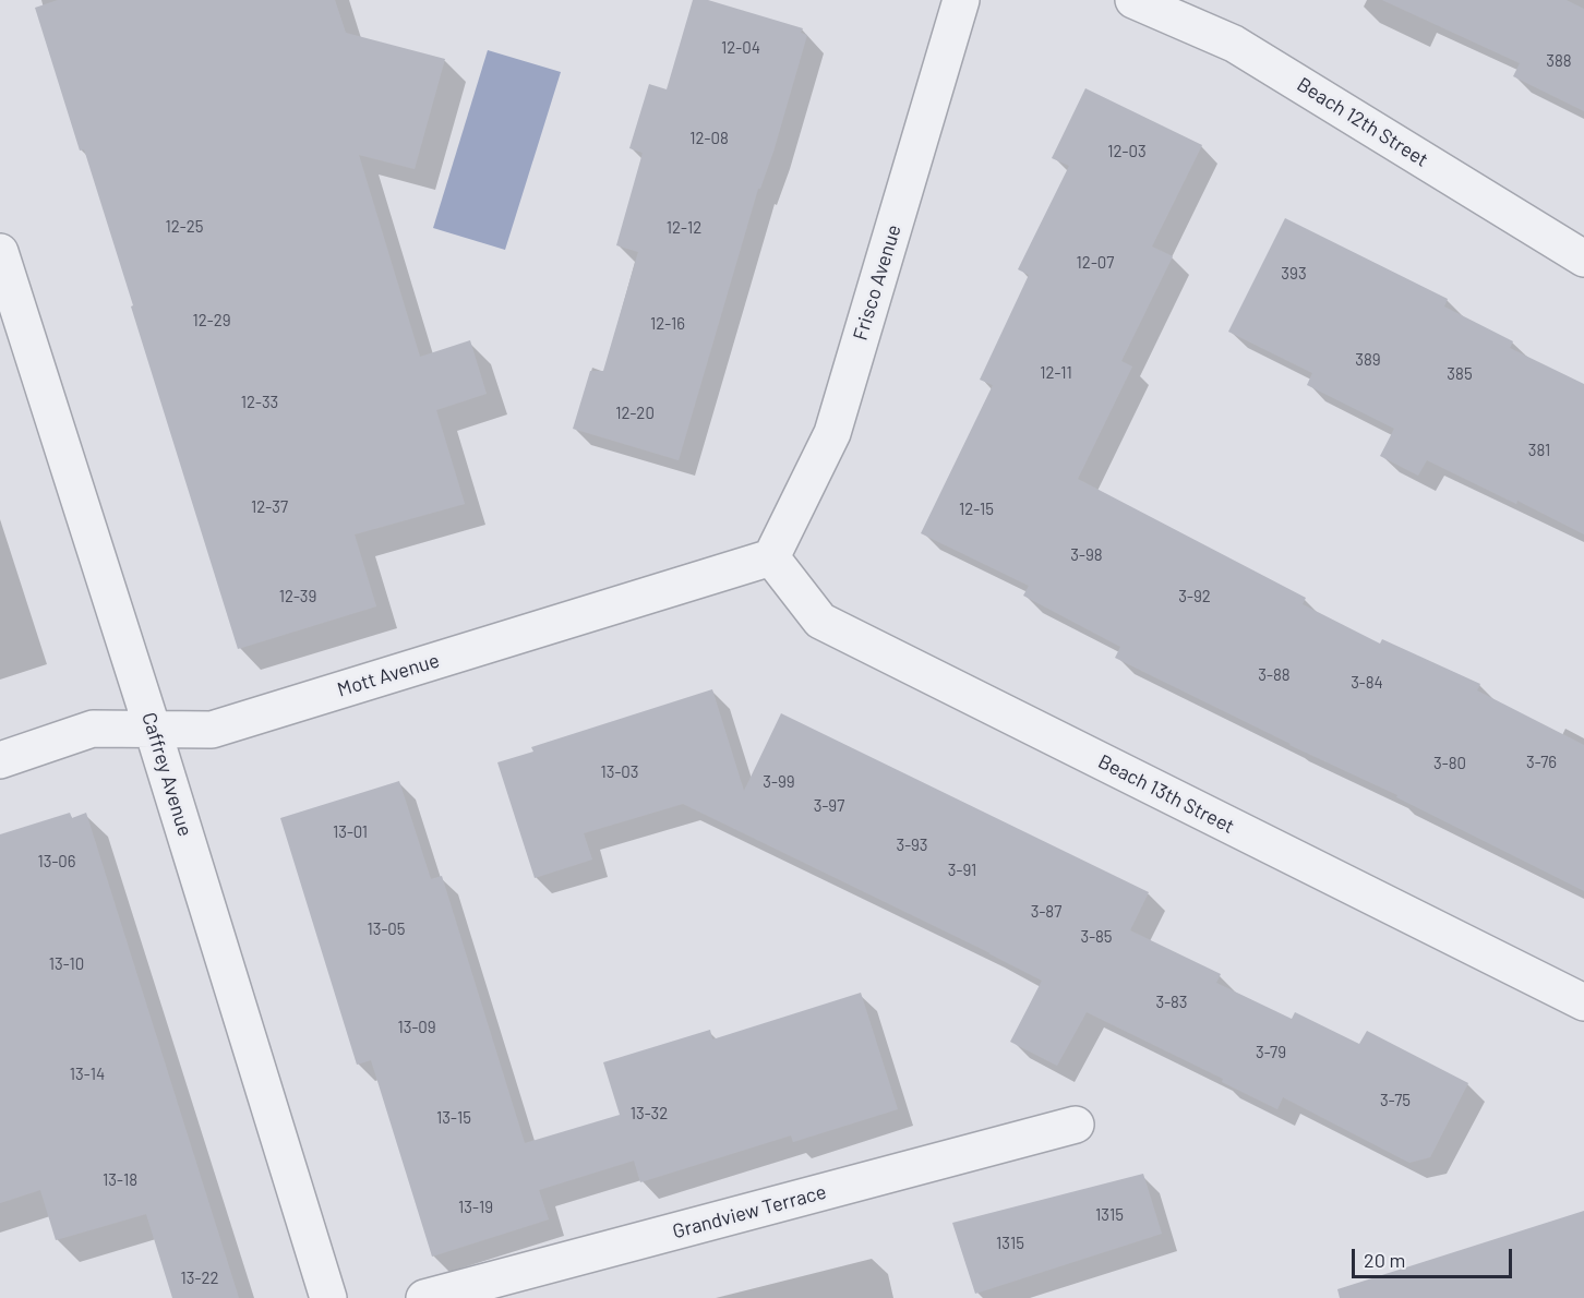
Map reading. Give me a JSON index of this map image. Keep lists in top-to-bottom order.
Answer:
{
  "streets": {
    "street": [
      "Beach 12th Street",
      "Frisco Avenue",
      "Mott Avenue",
      "Caffrey Avenue",
      "Beach 13th Street",
      "Grandview Terrace"
    ]
  },
  "crossings": [
    ["Frisco Avenue", "Mott Avenue"],
    ["Frisco Avenue", "Beach 13th Street"],
    ["Mott Avenue", "Caffrey Avenue"],
    ["Mott Avenue", "Beach 13th Street"]
  ],
  "house_numbers": [
    "12-04",
    "388",
    "12-08",
    "12-03",
    "12-25",
    "12-12",
    "12-07",
    "393",
    "12-29",
    "12-16",
    "389",
    "12-11",
    "385",
    "12-33",
    "12-20",
    "381",
    "12-37",
    "12-15",
    "3-98",
    "12-39",
    "3-92",
    "3-88",
    "3-84",
    "3-76",
    "3-80",
    "13-03",
    "3-99",
    "3-97",
    "13-01",
    "3-93",
    "13-06",
    "3-91",
    "3-87",
    "13-05",
    "3-85",
    "13-10",
    "3-83",
    "13-09",
    "3-79",
    "13-14",
    "3-75",
    "13-32",
    "13-15",
    "13-18",
    "13-19",
    "1315",
    "1315",
    "13-22"
  ],
  "scale_bar": "20 m"
}
